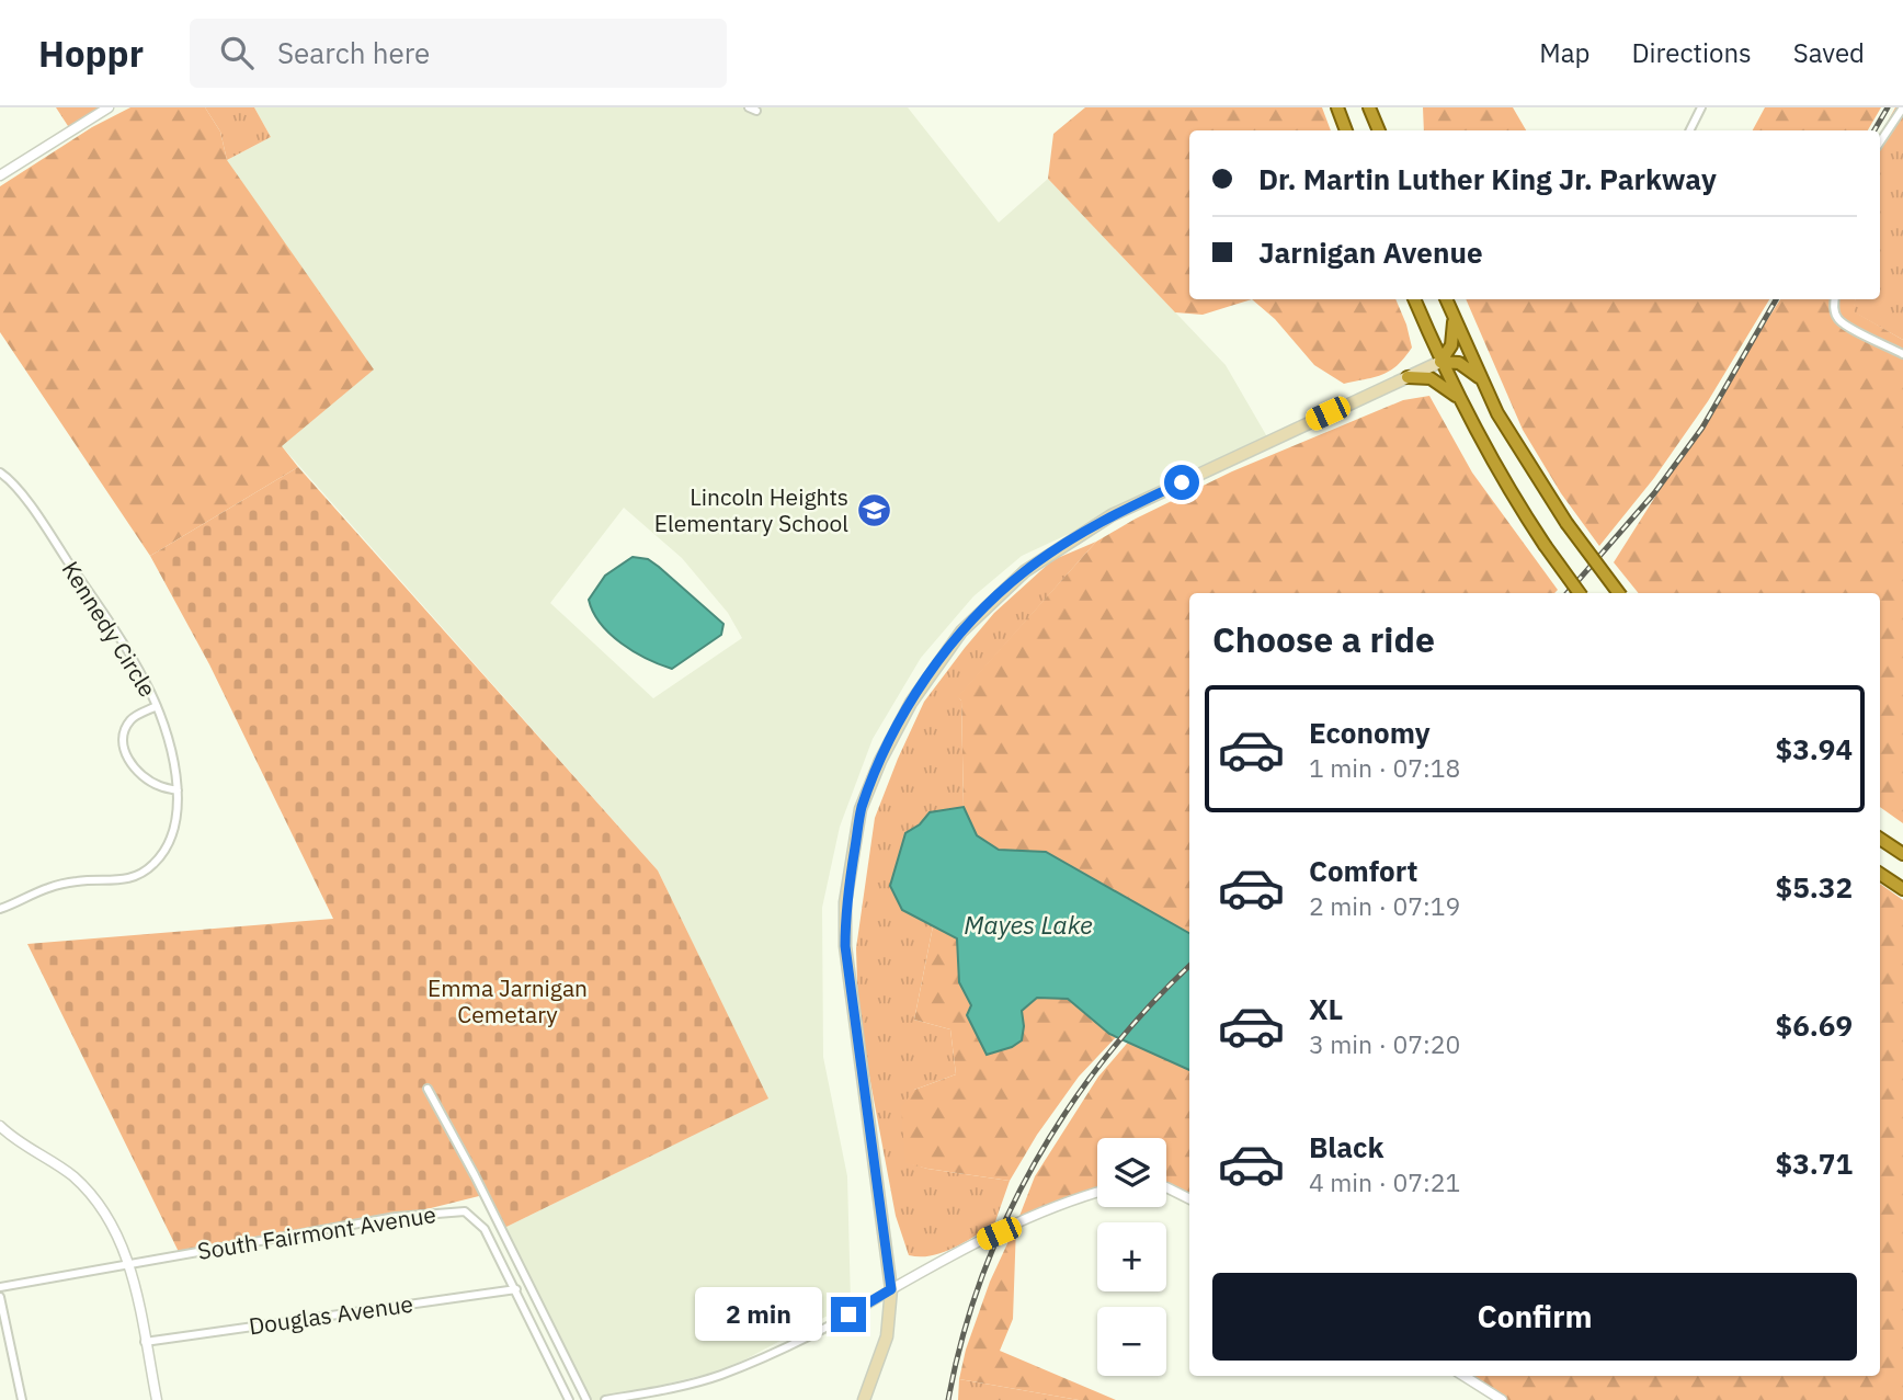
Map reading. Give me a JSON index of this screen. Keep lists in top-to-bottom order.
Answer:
{
  "streets": {
    "street": ["Kennedy Circle", "South Fairmont Avenue", "Douglas Avenue"]
  },
  "crossings": [
    ["South Fairmont Avenue", "Douglas Avenue"]
  ],
  "water": ["Mayes Lake"],
  "parks": ["Emma Jarnigan Cemetary"],
  "places": {
    "school or university": ["Lincoln Heights Elementary School"]
  },
  "page": {
    "header": "Hoppr",
    "search": "Search here",
    "nav": ["Map", "Directions", "Saved"],
    "banner": ["Dr. Martin Luther King Jr. Parkway", "Jarnigan Avenue"],
    "heading": "Choose a ride",
    "list": [
      {
        "name": "Economy",
        "note": "1 min · 07:18",
        "value": "$3.94"
      },
      {
        "name": "Comfort",
        "note": "2 min · 07:19",
        "value": "$5.32"
      },
      {
        "name": "XL",
        "note": "3 min · 07:20",
        "value": "$6.69"
      },
      {
        "name": "Black",
        "note": "4 min · 07:21",
        "value": "$3.71"
      }
    ],
    "map_buttons": ["+", "−"],
    "buttons": "Confirm",
    "bubble": "2 min"
  }
}
